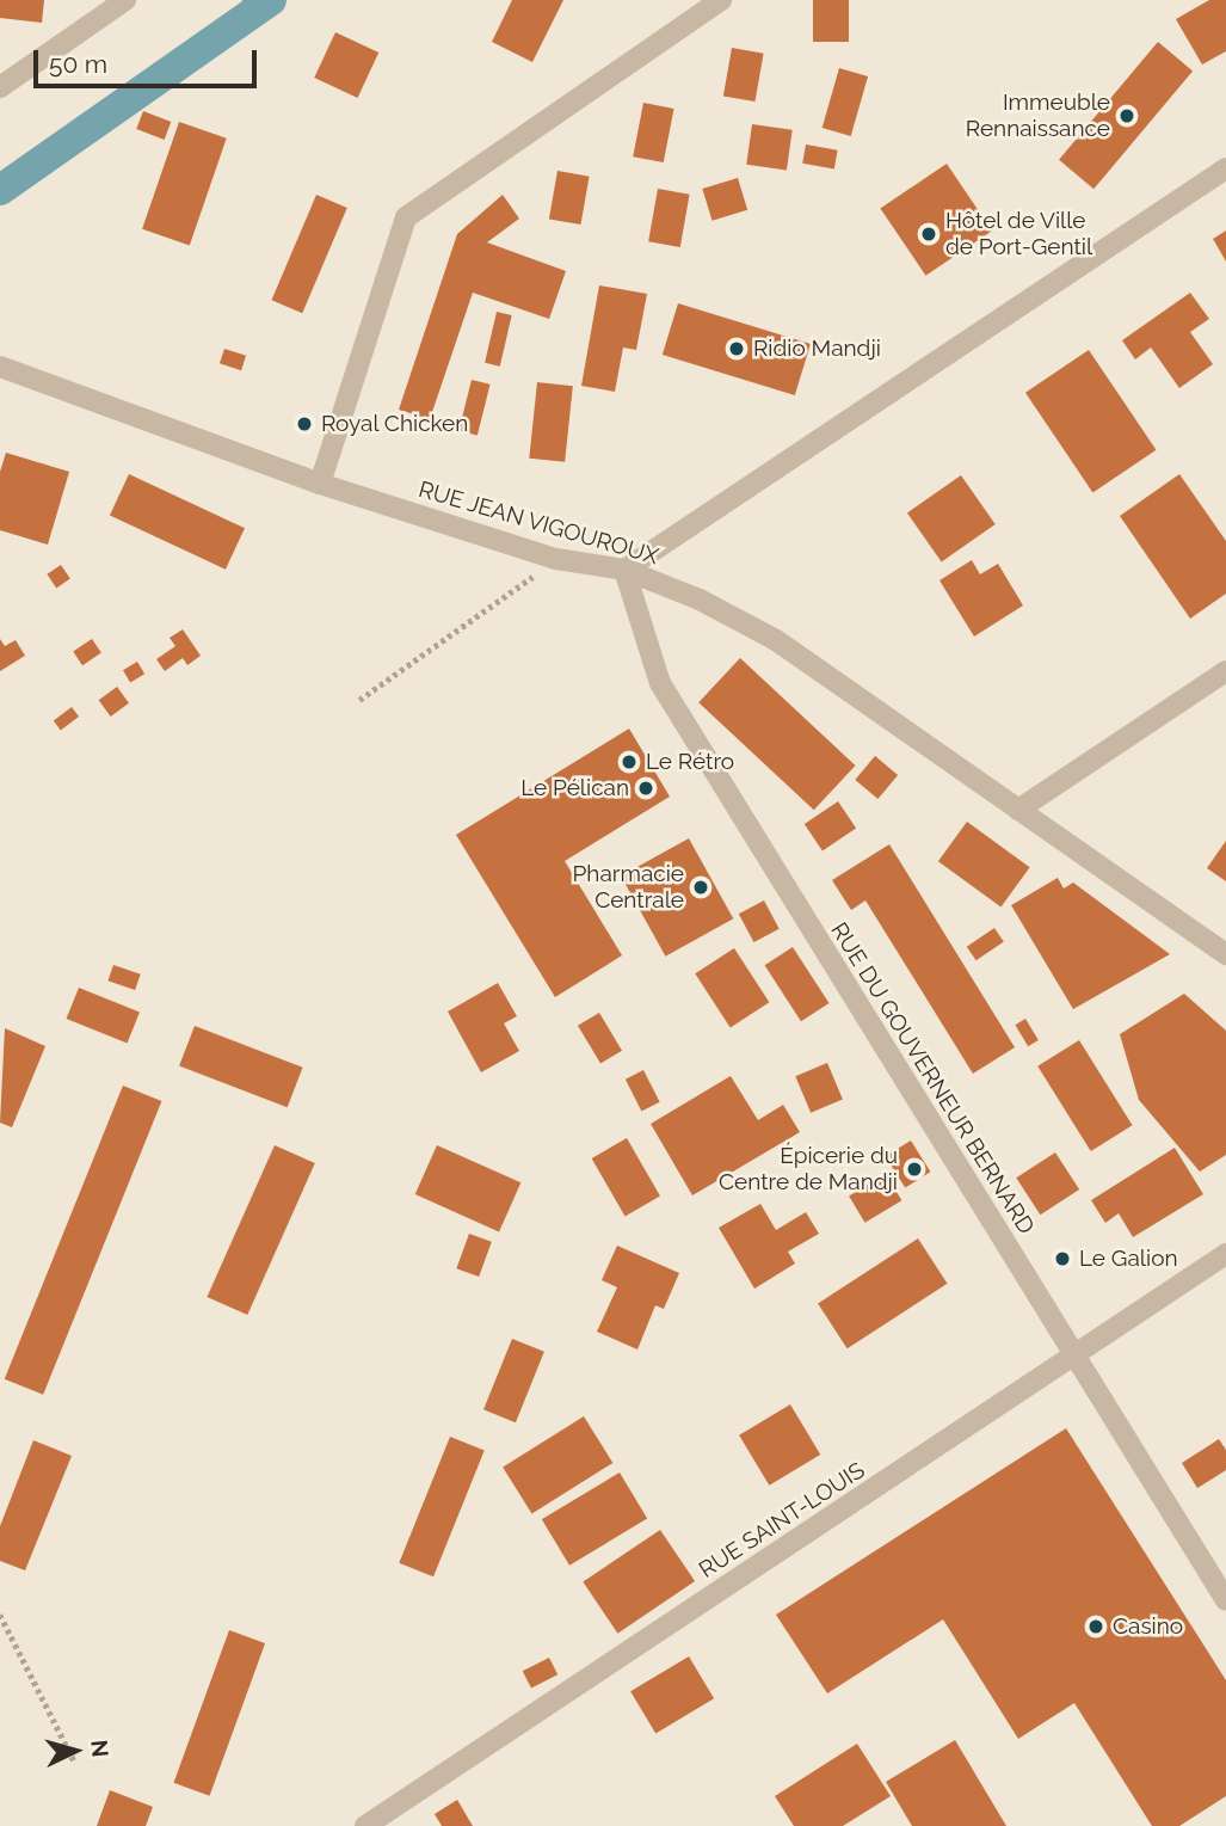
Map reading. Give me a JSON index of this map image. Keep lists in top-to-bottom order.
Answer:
{
  "streets": {
    "street": ["RUE JEAN VIGOUROUX", "RUE DU GOUVERNEUR BERNARD", "RUE SAINT-LOUIS"]
  },
  "crossings": [
    ["RUE JEAN VIGOUROUX", "RUE DU GOUVERNEUR BERNARD"],
    ["RUE DU GOUVERNEUR BERNARD", "RUE SAINT-LOUIS"]
  ],
  "places": [
    "Immeuble Rennaissance",
    "Hôtel de Ville de Port-Gentil",
    "Ridio Mandji",
    "Royal Chicken",
    "Le Rétro",
    "Le Pélican",
    "Pharmacie Centrale",
    "Épicerie du Centre de Mandji",
    "Le Galion",
    "Casino"
  ],
  "scale_bar": "50 m",
  "north": "right"
}
